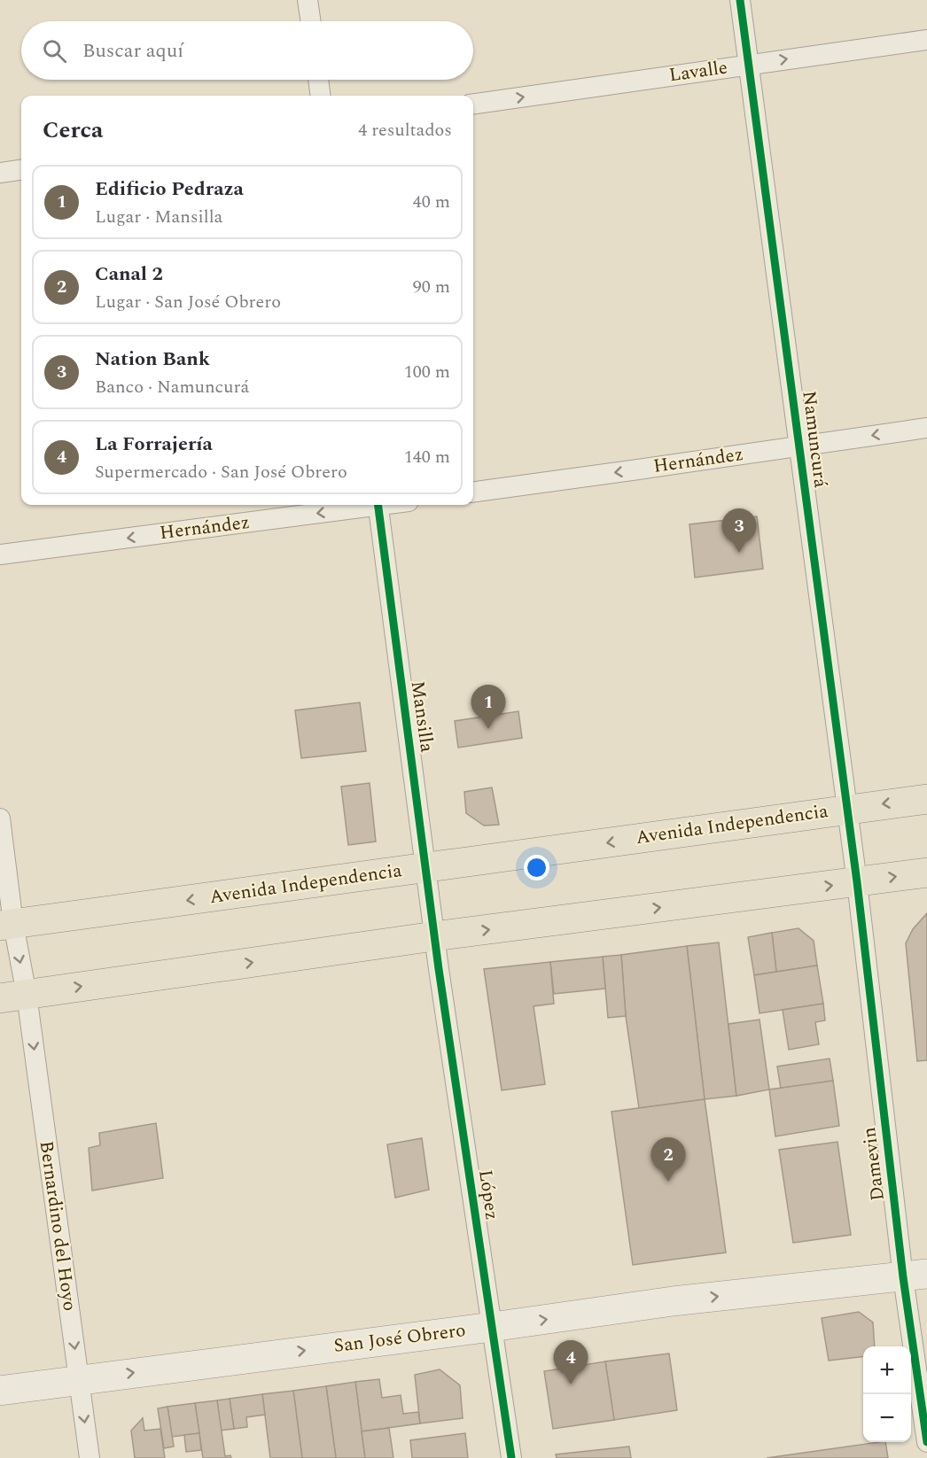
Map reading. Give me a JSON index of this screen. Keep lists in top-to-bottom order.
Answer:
{
  "streets": {
    "main road": ["Avenida Independencia"],
    "street": [
      "Lavalle",
      "Namuncurá",
      "Hernández",
      "Mansilla",
      "Damevin",
      "López",
      "Bernardino del Hoyo",
      "San José Obrero"
    ]
  },
  "crossings": [
    ["Lavalle", "Namuncurá"],
    ["Namuncurá", "Hernández"],
    ["Namuncurá", "Avenida Independencia"],
    ["Namuncurá", "Damevin"],
    ["Mansilla", "Avenida Independencia"],
    ["Mansilla", "López"],
    ["Avenida Independencia", "Bernardino del Hoyo"],
    ["Damevin", "San José Obrero"],
    ["López", "San José Obrero"],
    ["Bernardino del Hoyo", "San José Obrero"]
  ],
  "one_way": [
    "Lavalle",
    "Hernández",
    "Bernardino del Hoyo",
    "San José Obrero"
  ],
  "page": {
    "search": "Buscar aquí",
    "heading": ["Cerca", "4 resultados"],
    "list": [
      {
        "mark": "1",
        "name": "Edificio Pedraza",
        "note": "Lugar · Mansilla",
        "value": "40 m"
      },
      {
        "mark": "2",
        "name": "Canal 2",
        "note": "Lugar · San José Obrero",
        "value": "90 m"
      },
      {
        "mark": "3",
        "name": "Nation Bank",
        "note": "Banco · Namuncurá",
        "value": "100 m"
      },
      {
        "mark": "4",
        "name": "La Forrajería",
        "note": "Supermercado · San José Obrero",
        "value": "140 m"
      }
    ],
    "pins": [
      "3",
      "1",
      "2",
      "4"
    ],
    "map_buttons": ["+", "−"]
  }
}
